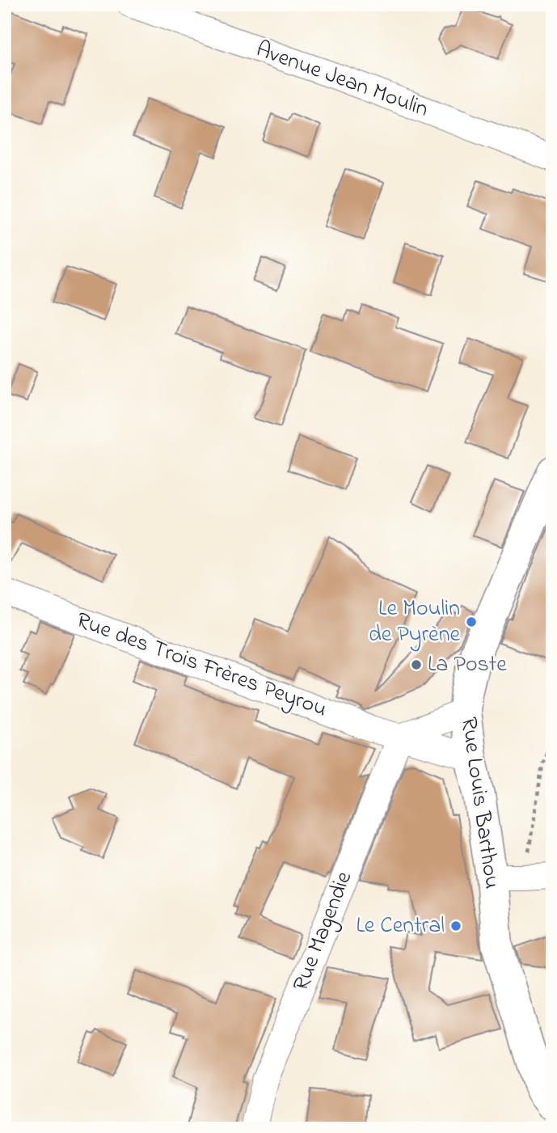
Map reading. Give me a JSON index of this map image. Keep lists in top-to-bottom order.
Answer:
{
  "streets": {
    "street": [
      "Avenue Jean Moulin",
      "Rue des Trois Frères Peyrou",
      "Rue Louis Barthou",
      "Rue Magendie"
    ]
  },
  "crossings": [
    ["Rue des Trois Frères Peyrou", "Rue Louis Barthou"],
    ["Rue des Trois Frères Peyrou", "Rue Magendie"]
  ],
  "places": ["Le Moulin de Pyrène", "La Poste", "Le Central"]
}
